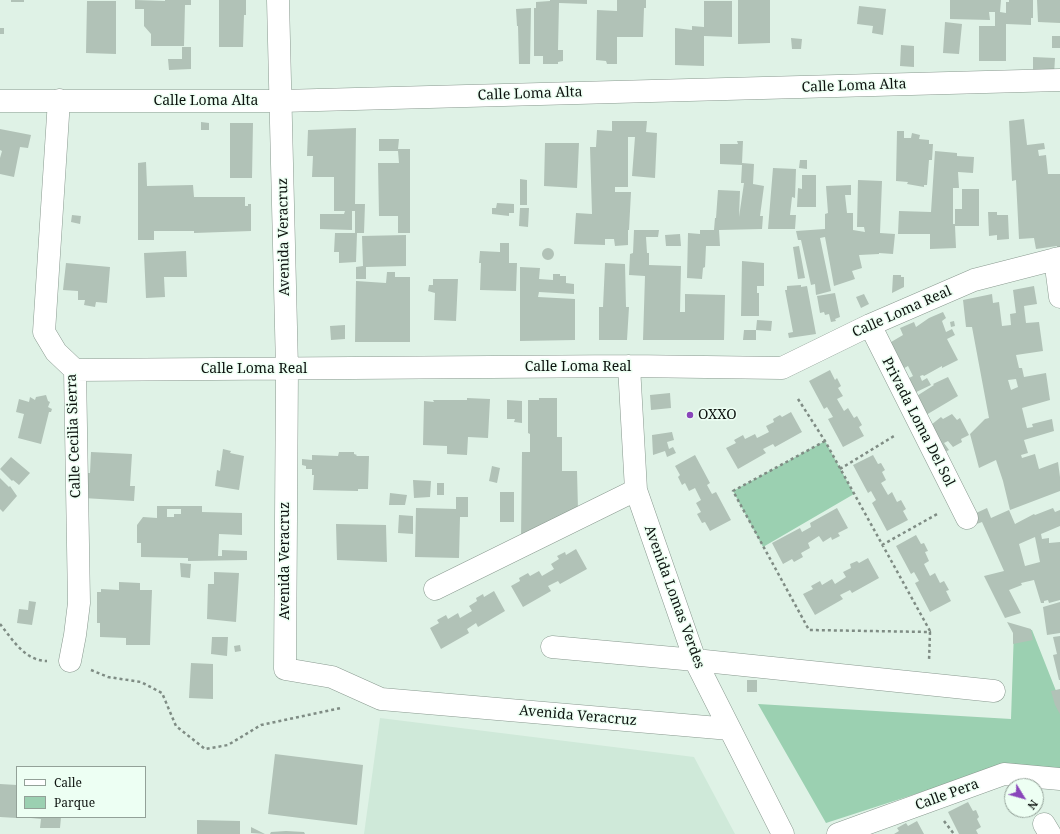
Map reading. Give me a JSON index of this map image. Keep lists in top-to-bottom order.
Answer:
{
  "streets": {
    "street": [
      "Calle Loma Alta",
      "Avenida Veracruz",
      "Calle Loma Real",
      "Privada Loma Del Sol",
      "Calle Cecilia Sierra",
      "Avenida Lomas Verdes",
      "Calle Pera"
    ]
  },
  "crossings": [
    ["Calle Loma Alta", "Avenida Veracruz"],
    ["Calle Loma Alta", "Calle Cecilia Sierra"],
    ["Avenida Veracruz", "Calle Loma Real"],
    ["Avenida Veracruz", "Avenida Lomas Verdes"],
    ["Calle Loma Real", "Privada Loma Del Sol"],
    ["Calle Loma Real", "Calle Cecilia Sierra"],
    ["Calle Loma Real", "Avenida Lomas Verdes"]
  ],
  "places": ["OXXO"],
  "legend": ["Calle", "Parque"],
  "north": "bottom right"
}
